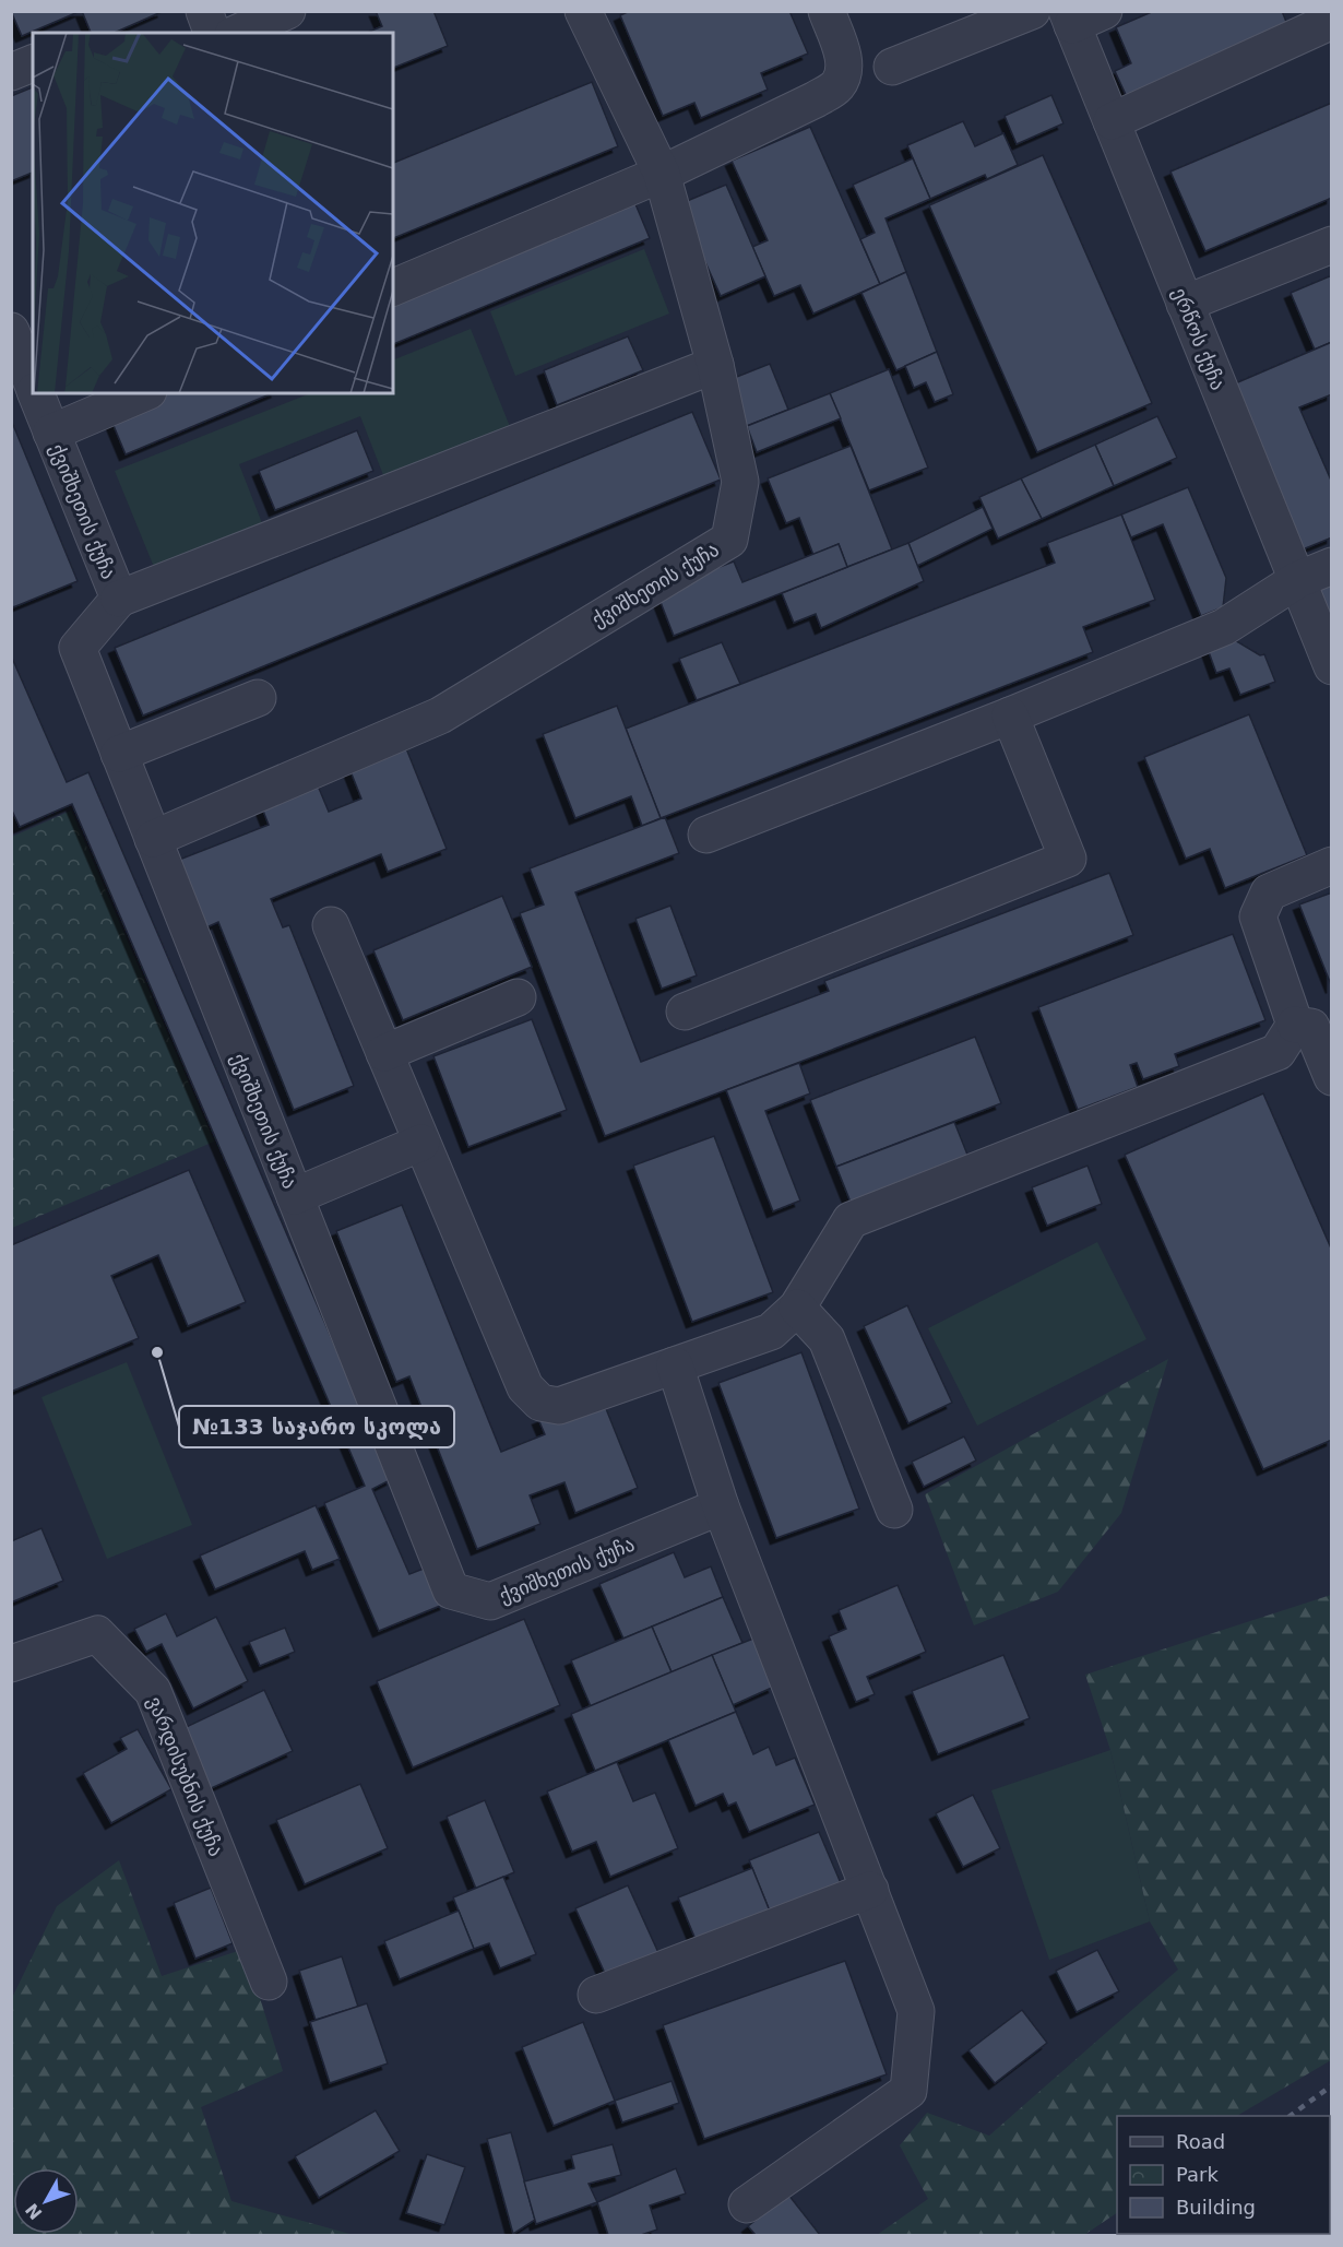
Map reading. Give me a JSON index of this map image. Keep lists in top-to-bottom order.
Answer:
{
  "streets": {
    "street": ["ერწოს ქუჩა", "ქვიშხეთის ქუჩა", "ვარდისუბნის ქუჩა"]
  },
  "places": ["№133 საჯარო სკოლა"],
  "legend": ["Road", "Park", "Building"],
  "north": "bottom left"
}
